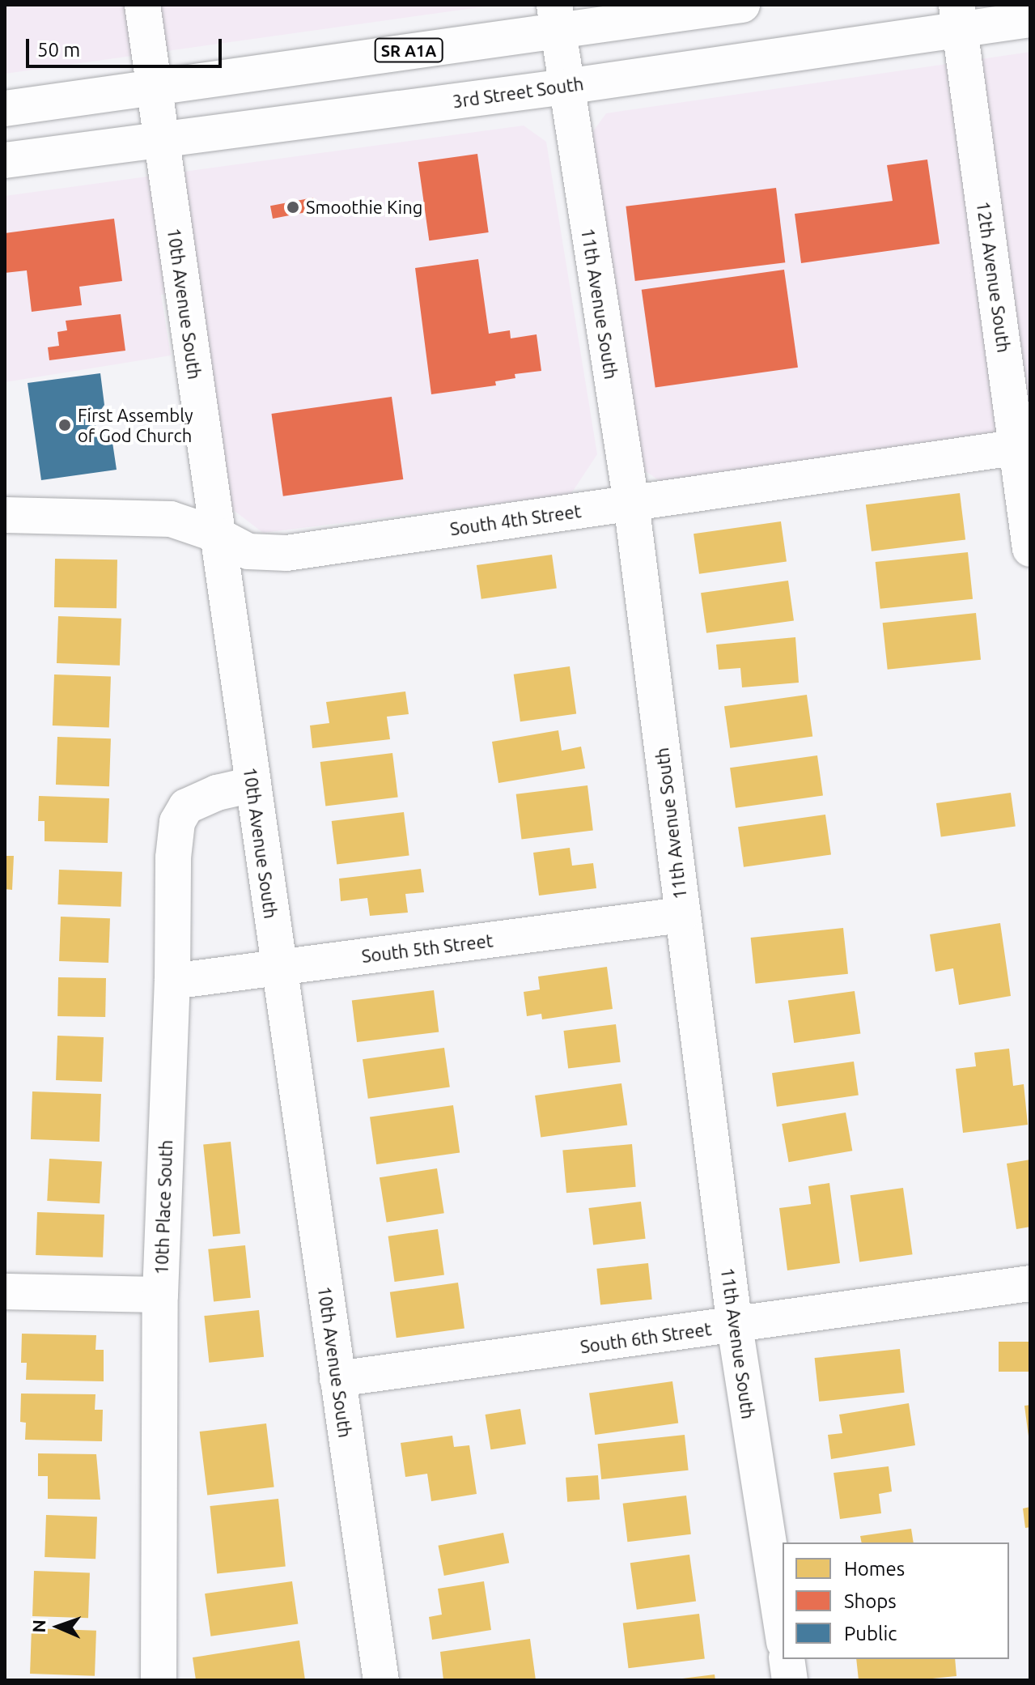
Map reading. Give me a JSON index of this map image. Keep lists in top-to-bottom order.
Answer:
{
  "streets": {
    "street": [
      "SR A1A",
      "3rd Street South",
      "12th Avenue South",
      "10th Avenue South",
      "11th Avenue South",
      "South 4th Street",
      "South 5th Street",
      "10th Place South",
      "South 6th Street"
    ]
  },
  "crossings": [
    ["SR A1A", "10th Avenue South"],
    ["SR A1A", "11th Avenue South"],
    ["3rd Street South", "12th Avenue South"],
    ["3rd Street South", "10th Avenue South"],
    ["3rd Street South", "11th Avenue South"],
    ["12th Avenue South", "South 4th Street"],
    ["10th Avenue South", "South 4th Street"],
    ["10th Avenue South", "South 5th Street"],
    ["10th Avenue South", "10th Place South"],
    ["10th Avenue South", "South 6th Street"],
    ["11th Avenue South", "South 4th Street"],
    ["11th Avenue South", "South 5th Street"],
    ["11th Avenue South", "South 6th Street"],
    ["South 5th Street", "10th Place South"]
  ],
  "places": ["Smoothie King", "First Assembly of God Church"],
  "legend": ["Homes", "Shops", "Public"],
  "scale_bar": "50 m",
  "north": "left"
}
